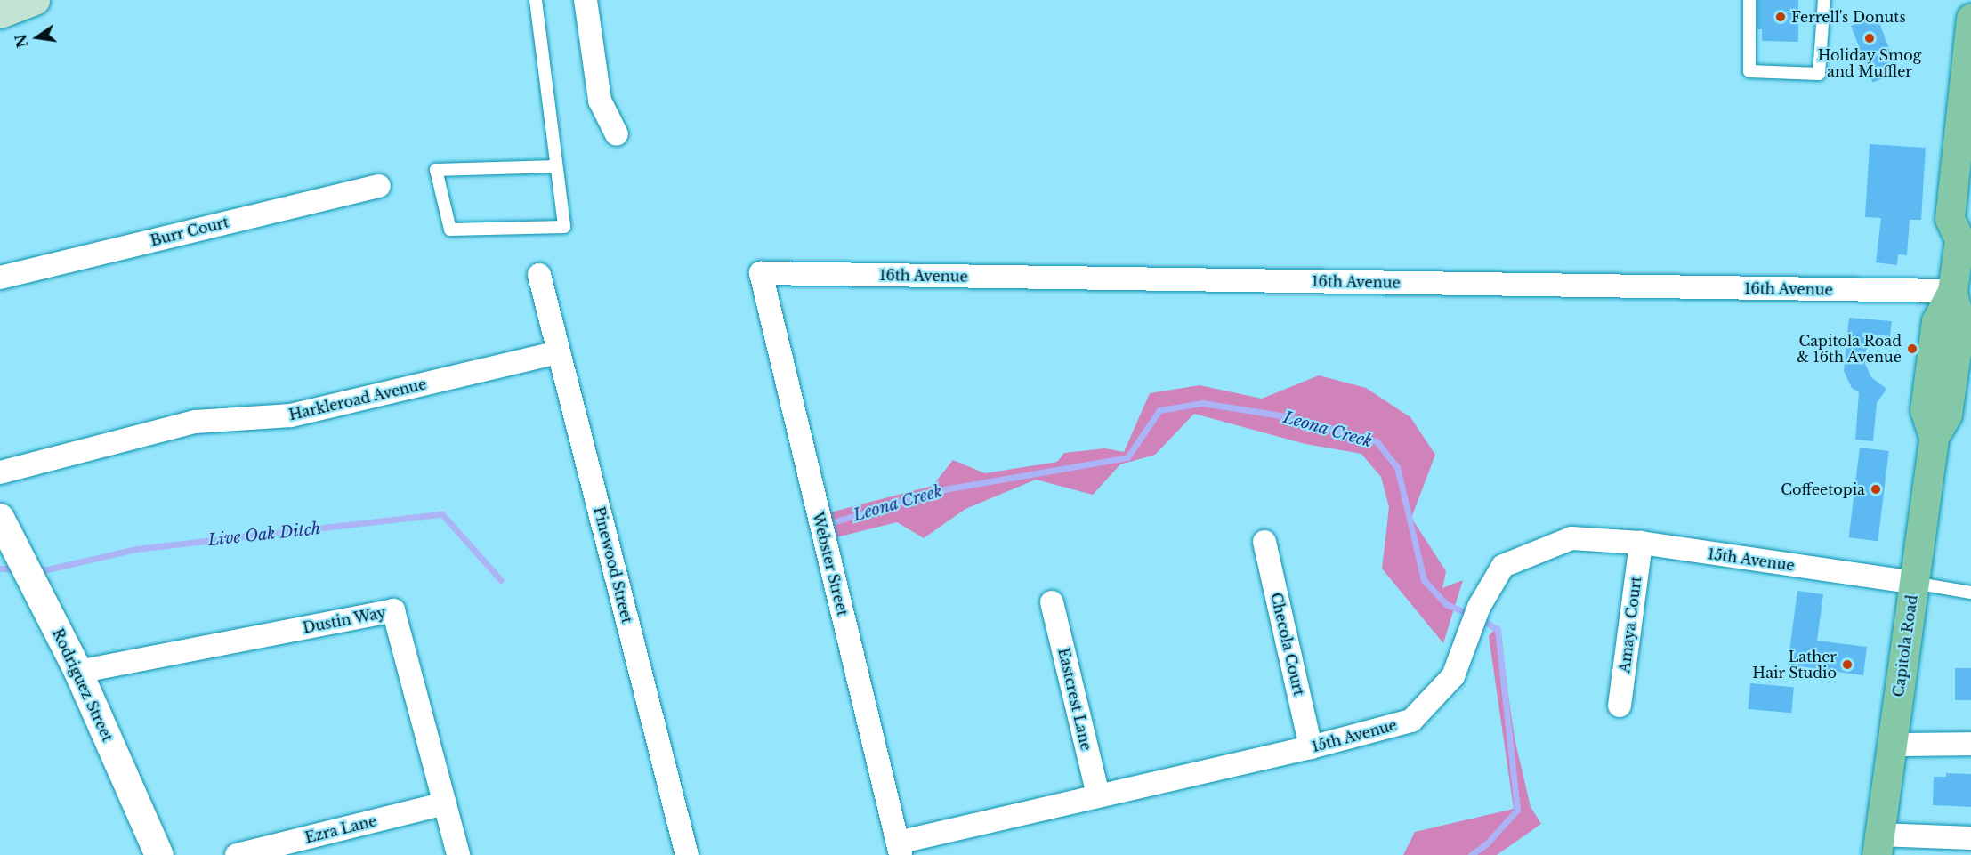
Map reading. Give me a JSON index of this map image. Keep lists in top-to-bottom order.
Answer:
{
  "streets": {
    "main road": ["Capitola Road"],
    "street": [
      "Burr Court",
      "16th Avenue",
      "Harkleroad Avenue",
      "15th Avenue",
      "Webster Street",
      "Pinewood Street",
      "Dustin Way",
      "Amaya Court",
      "Checola Court",
      "Rodriguez Street",
      "Eastcrest Lane",
      "Ezra Lane"
    ]
  },
  "crossings": [
    ["16th Avenue", "Webster Street"],
    ["16th Avenue", "Capitola Road"],
    ["Harkleroad Avenue", "Pinewood Street"],
    ["15th Avenue", "Webster Street"],
    ["15th Avenue", "Amaya Court"],
    ["15th Avenue", "Checola Court"],
    ["15th Avenue", "Capitola Road"],
    ["15th Avenue", "Eastcrest Lane"],
    ["Dustin Way", "Rodriguez Street"],
    ["Dustin Way", "Ezra Lane"]
  ],
  "water": ["Leona Creek", "Live Oak Ditch"],
  "places": [
    "Ferrell's Donuts",
    "Holiday Smog and Muffler",
    "Capitola Road & 16th Avenue",
    "Coffeetopia",
    "Lather Hair Studio"
  ],
  "north": "left"
}
